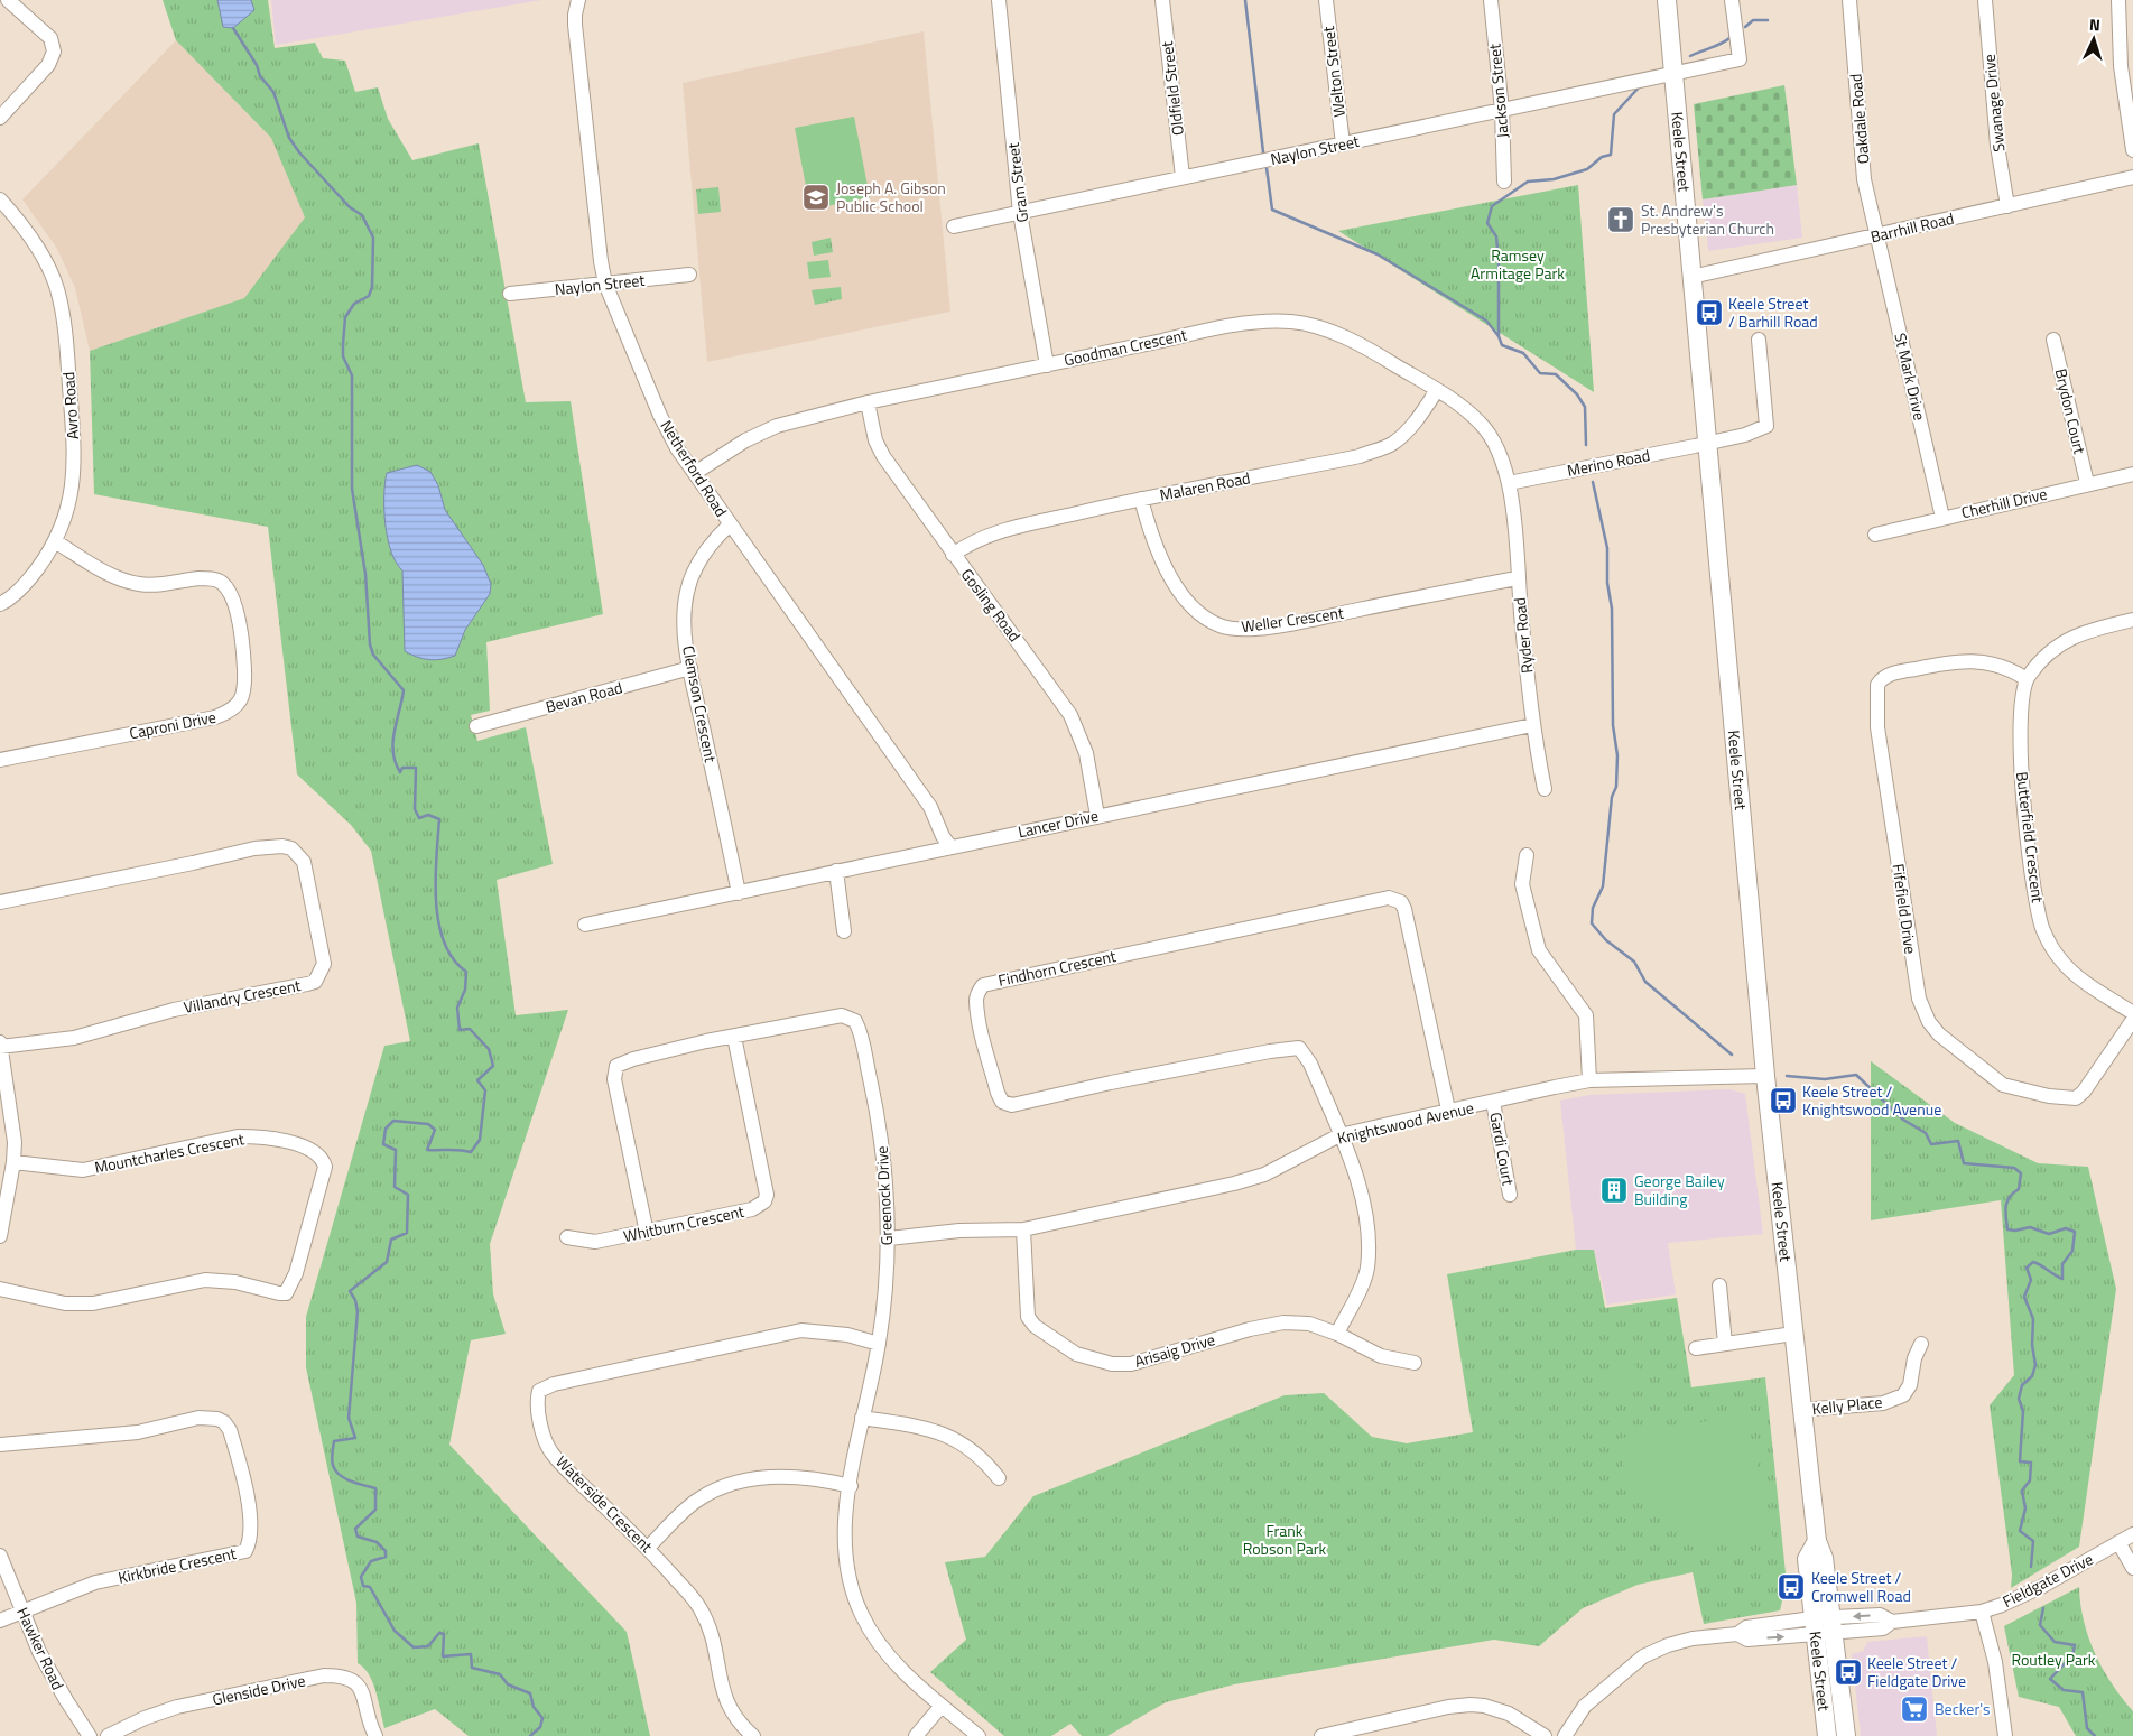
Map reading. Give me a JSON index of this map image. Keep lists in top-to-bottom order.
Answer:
{
  "streets": {
    "main road": ["Keele Street"],
    "street": [
      "Welton Street",
      "Oldfield Street",
      "Jackson Street",
      "Swanage Drive",
      "Oakdale Road",
      "Naylon Street",
      "Gram Street",
      "Barrhill Road",
      "Goodman Crescent",
      "St Mark Drive",
      "Avro Road",
      "Brydon Court",
      "Merino Road",
      "Netherford Road",
      "Malaren Road",
      "Cherhill Drive",
      "Gosling Road",
      "Weller Crescent",
      "Ryder Road",
      "Bevan Road",
      "Clemson Crescent",
      "Caproni Drive",
      "Lancer Drive",
      "Butterfield Crescent",
      "Fifefield Drive",
      "Findhorn Crescent",
      "Villandry Crescent",
      "Knightswood Avenue",
      "Gardi Court",
      "Mountcharles Crescent",
      "Greenock Drive",
      "Whitburn Crescent",
      "Arisaig Drive",
      "Kelly Place",
      "Waterside Crescent",
      "Kirkbride Crescent",
      "Fieldgate Drive",
      "Hawker Road",
      "Glenside Drive"
    ]
  },
  "crossings": [
    ["Welton Street", "Naylon Street"],
    ["Oldfield Street", "Naylon Street"],
    ["Jackson Street", "Naylon Street"],
    ["Swanage Drive", "Barrhill Road"],
    ["Oakdale Road", "Barrhill Road"],
    ["Oakdale Road", "St Mark Drive"],
    ["Naylon Street", "Keele Street"],
    ["Naylon Street", "Gram Street"],
    ["Naylon Street", "Netherford Road"],
    ["Keele Street", "Barrhill Road"],
    ["Keele Street", "Merino Road"],
    ["Keele Street", "Knightswood Avenue"],
    ["Keele Street", "Kelly Place"],
    ["Keele Street", "Fieldgate Drive"],
    ["Gram Street", "Goodman Crescent"],
    ["Barrhill Road", "St Mark Drive"],
    ["Goodman Crescent", "Merino Road"],
    ["Goodman Crescent", "Netherford Road"],
    ["Goodman Crescent", "Malaren Road"],
    ["Goodman Crescent", "Gosling Road"],
    ["Goodman Crescent", "Ryder Road"],
    ["St Mark Drive", "Cherhill Drive"],
    ["Avro Road", "Caproni Drive"],
    ["Brydon Court", "Cherhill Drive"],
    ["Merino Road", "Ryder Road"],
    ["Netherford Road", "Clemson Crescent"],
    ["Netherford Road", "Lancer Drive"],
    ["Malaren Road", "Gosling Road"],
    ["Malaren Road", "Weller Crescent"],
    ["Gosling Road", "Lancer Drive"],
    ["Weller Crescent", "Ryder Road"],
    ["Ryder Road", "Lancer Drive"],
    ["Bevan Road", "Clemson Crescent"],
    ["Clemson Crescent", "Lancer Drive"],
    ["Butterfield Crescent", "Fifefield Drive"],
    ["Findhorn Crescent", "Knightswood Avenue"],
    ["Knightswood Avenue", "Gardi Court"],
    ["Knightswood Avenue", "Greenock Drive"],
    ["Knightswood Avenue", "Arisaig Drive"],
    ["Greenock Drive", "Whitburn Crescent"],
    ["Greenock Drive", "Waterside Crescent"],
    ["Kirkbride Crescent", "Hawker Road"]
  ],
  "parks": ["Ramsey Armitage Park", "Frank Robson Park", "Routley Park"],
  "places": {
    "school or university": ["Joseph A. Gibson Public School"],
    "church": ["St. Andrew's Presbyterian Church"],
    "bus stop": [
      "Keele Street / Barhill Road",
      "Keele Street / Knightswood Avenue",
      "Keele Street / Cromwell Road",
      "Keele Street / Fieldgate Drive"
    ],
    "building": ["George Bailey Building"],
    "supermarket": ["Becker's"]
  },
  "north": "top"
}
